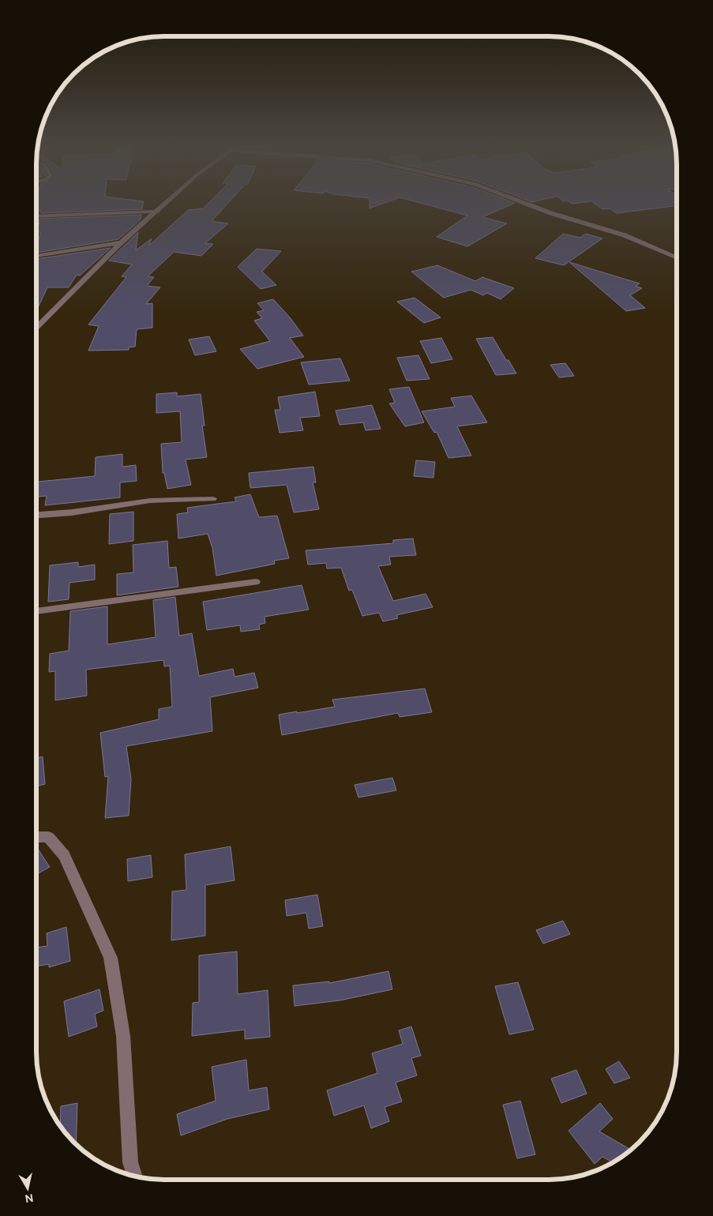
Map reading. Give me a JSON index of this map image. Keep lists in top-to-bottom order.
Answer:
{
  "north": "bottom"
}
